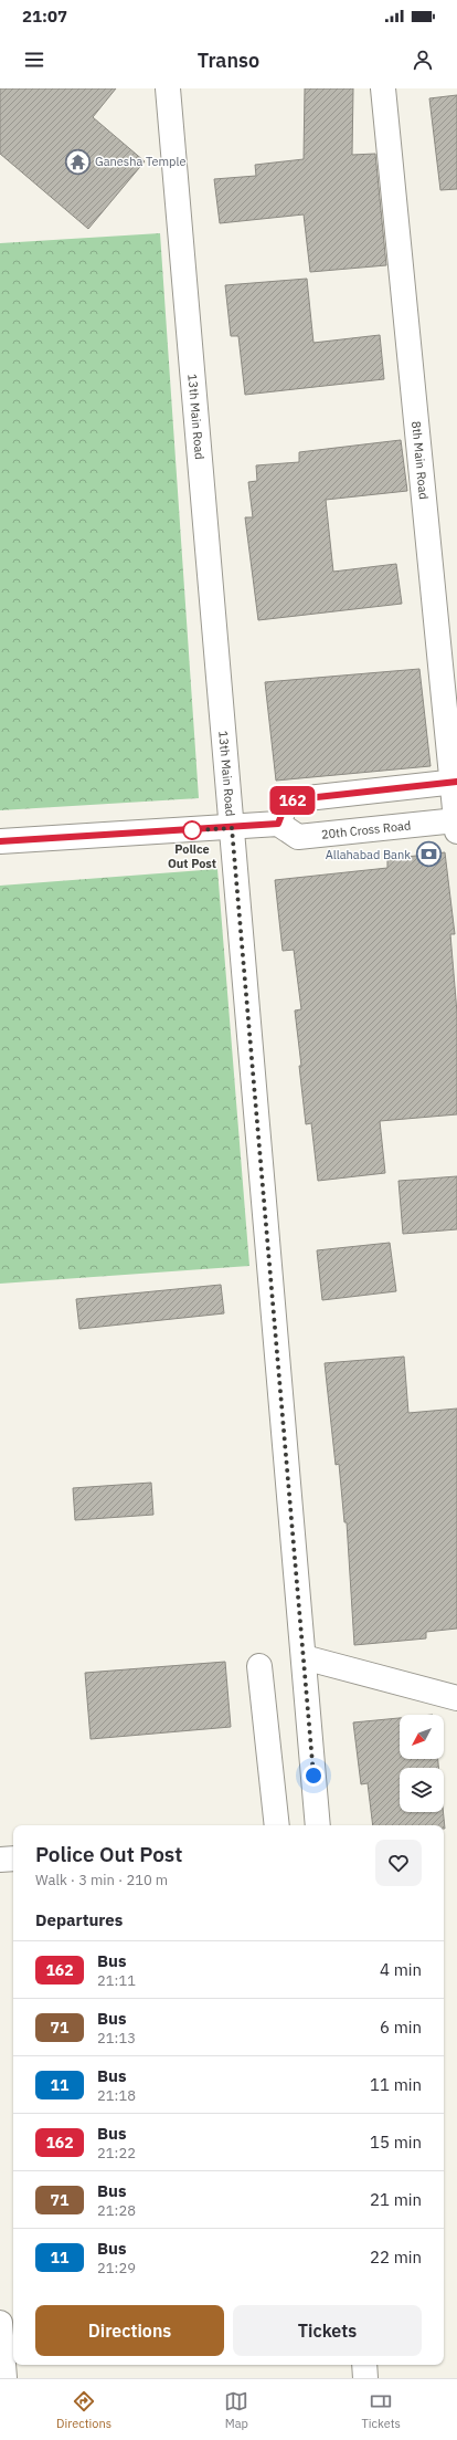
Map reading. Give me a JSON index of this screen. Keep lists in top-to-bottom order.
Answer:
{
  "streets": {
    "street": ["13th Main Road", "8th Main Road", "20th Cross Road"]
  },
  "crossings": [
    ["8th Main Road", "20th Cross Road"]
  ],
  "places": {
    "temple": ["Ganesha Temple"],
    "other": ["Police Out Post"],
    "bank": ["Allahabad Bank"]
  },
  "lines": ["bus line 162"],
  "north": "bottom left",
  "page": {
    "status": "21:07",
    "header": "Transo",
    "on_map": "162",
    "heading": [
      ["Police Out Post", "Walk · 3 min · 210 m"],
      "Departures"
    ],
    "list": [
      {
        "mark": "162",
        "name": "Bus",
        "note": "21:11",
        "value": "4 min"
      },
      {
        "mark": "71",
        "name": "Bus",
        "note": "21:13",
        "value": "6 min"
      },
      {
        "mark": "11",
        "name": "Bus",
        "note": "21:18",
        "value": "11 min"
      },
      {
        "mark": "162",
        "name": "Bus",
        "note": "21:22",
        "value": "15 min"
      },
      {
        "mark": "71",
        "name": "Bus",
        "note": "21:28",
        "value": "21 min"
      },
      {
        "mark": "11",
        "name": "Bus",
        "note": "21:29",
        "value": "22 min"
      }
    ],
    "buttons": ["Directions", "Tickets"],
    "tabs": ["Directions", "Map", "Tickets"]
  }
}
